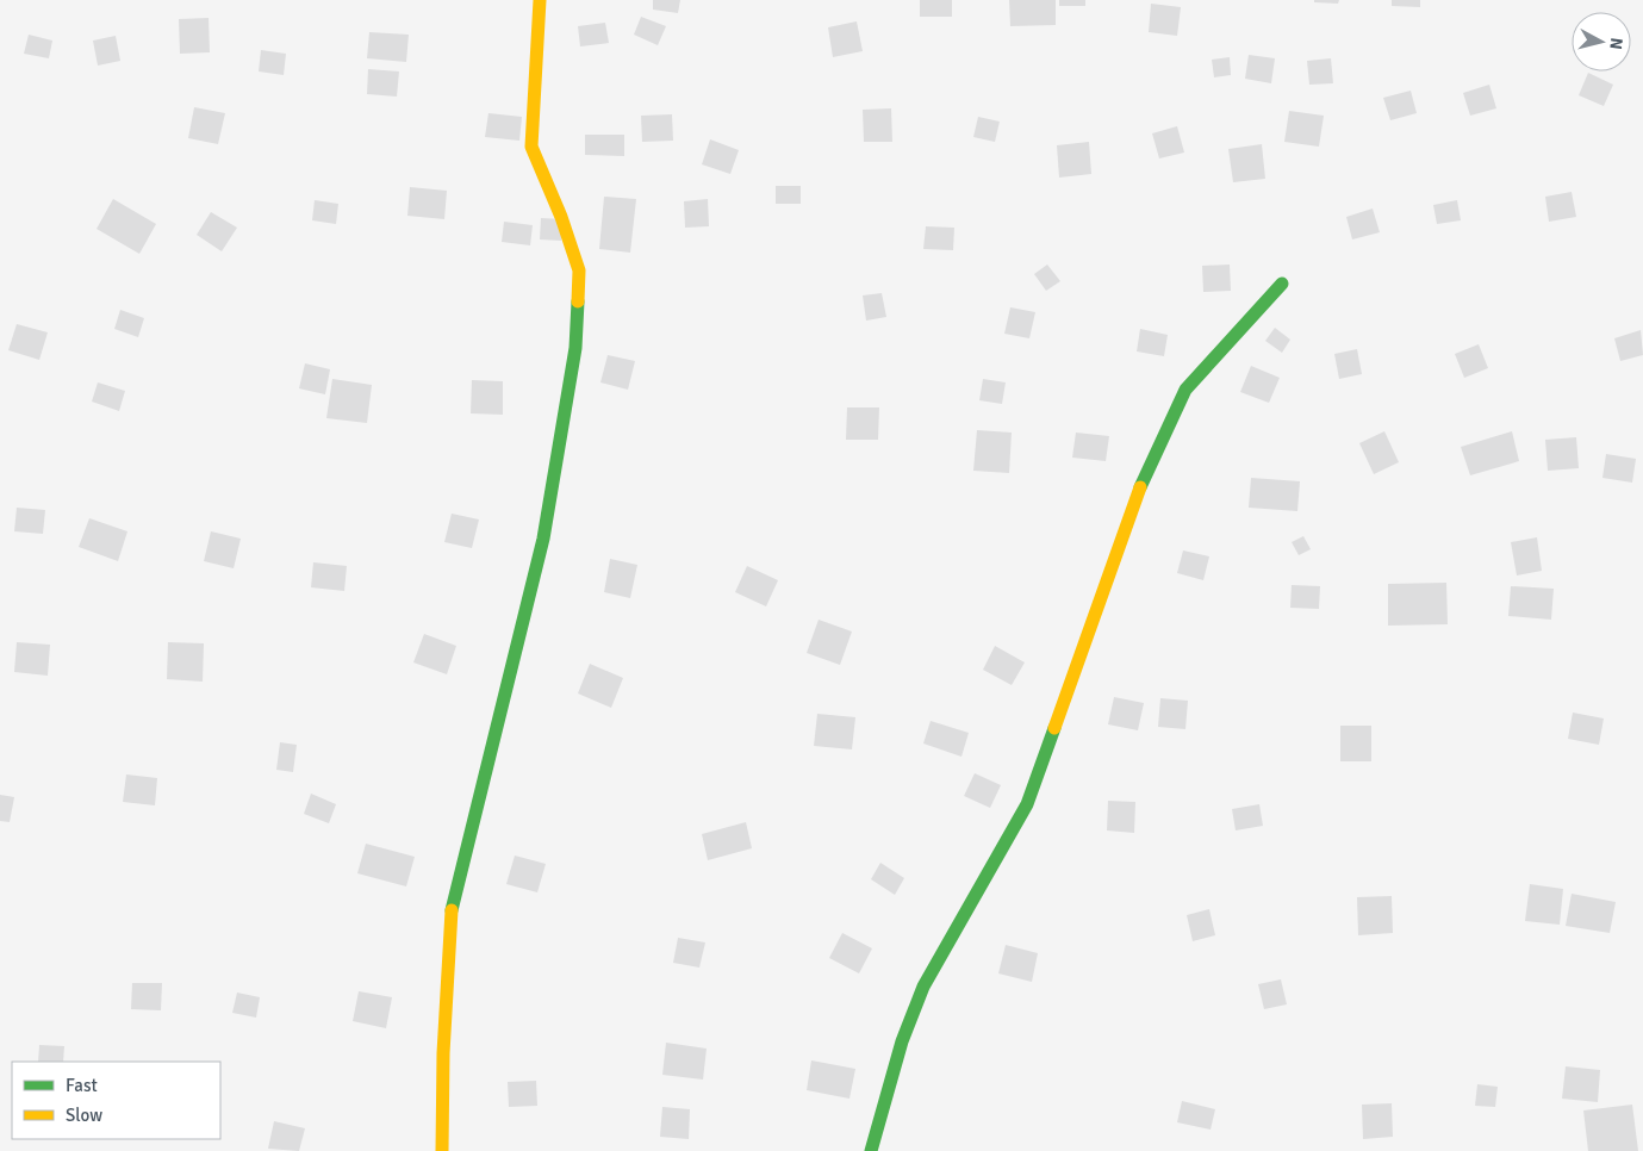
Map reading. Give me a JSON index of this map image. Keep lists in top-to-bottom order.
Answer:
{
  "legend": ["Fast", "Slow"],
  "north": "right"
}
